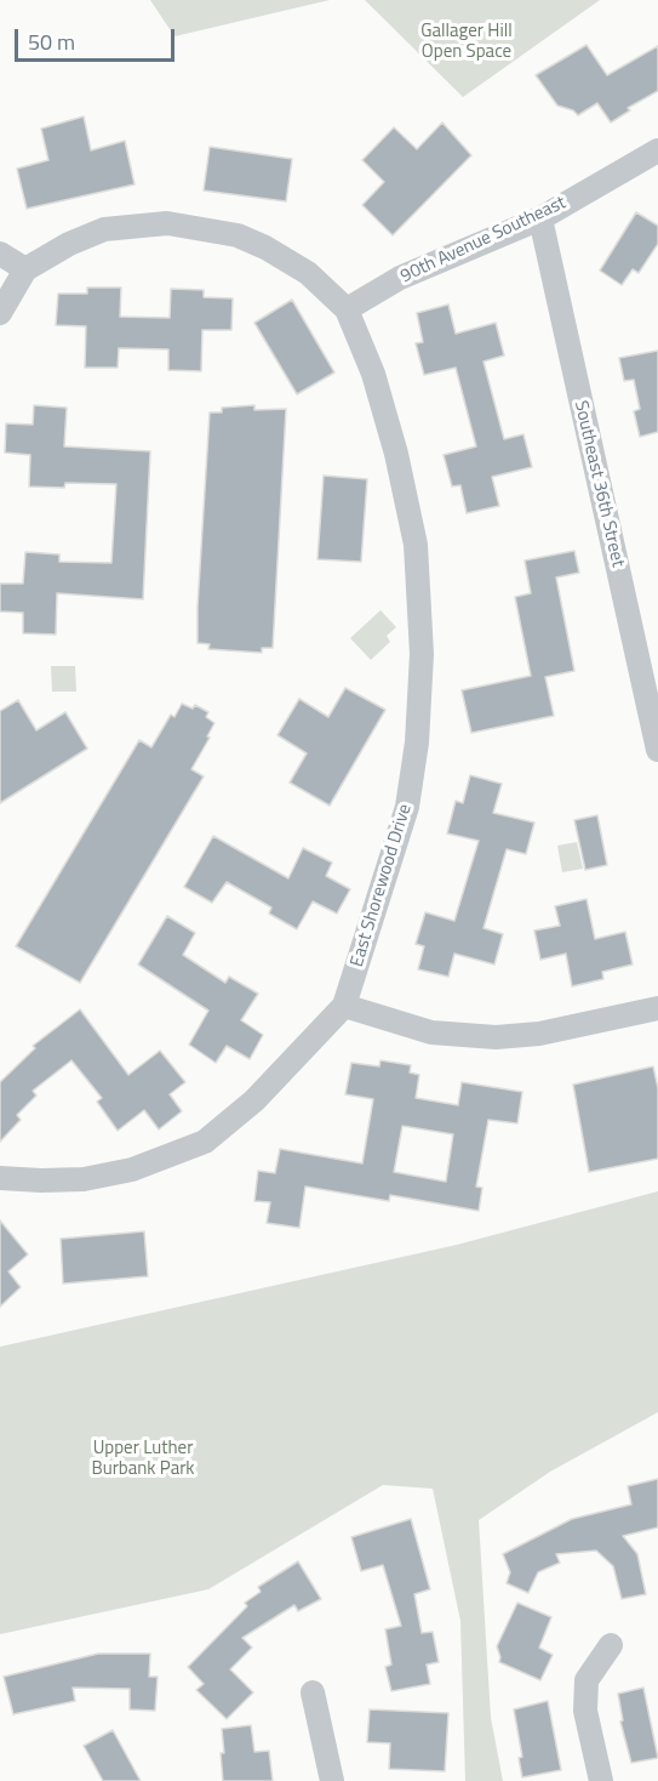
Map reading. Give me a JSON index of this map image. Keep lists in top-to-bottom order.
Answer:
{
  "streets": {
    "street": ["90th Avenue Southeast", "Southeast 36th Street", "East Shorewood Drive"]
  },
  "crossings": [
    ["90th Avenue Southeast", "Southeast 36th Street"],
    ["90th Avenue Southeast", "East Shorewood Drive"]
  ],
  "parks": ["Gallager Hill Open Space", "Upper Luther Burbank Park"],
  "scale_bar": "50 m"
}
